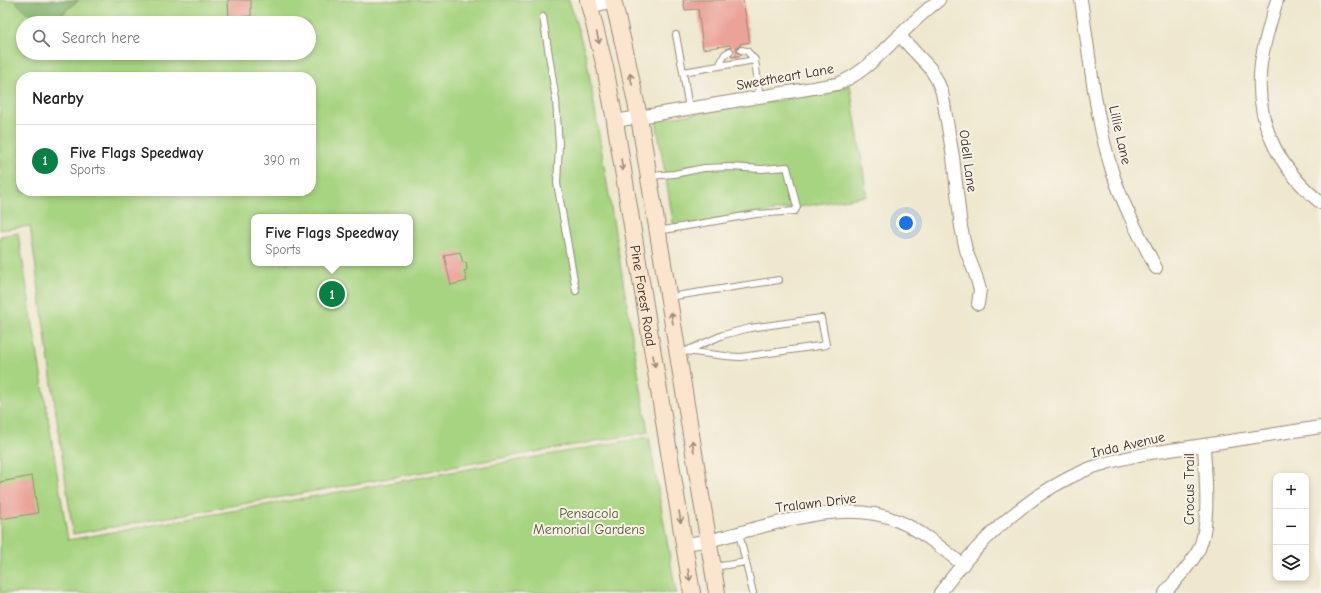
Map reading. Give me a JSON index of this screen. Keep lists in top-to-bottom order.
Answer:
{
  "streets": {
    "main road": ["Pine Forest Road"],
    "street": [
      "Sweetheart Lane",
      "Lillie Lane",
      "Odell Lane",
      "Inda Avenue",
      "Crocus Trail",
      "Tralawn Drive"
    ]
  },
  "crossings": [
    ["Sweetheart Lane", "Odell Lane"],
    ["Sweetheart Lane", "Pine Forest Road"],
    ["Pine Forest Road", "Tralawn Drive"],
    ["Inda Avenue", "Crocus Trail"],
    ["Inda Avenue", "Tralawn Drive"]
  ],
  "parks": ["Pensacola Memorial Gardens"],
  "page": {
    "search": "Search here",
    "heading": "Nearby",
    "list": [
      {
        "mark": "1",
        "name": "Five Flags Speedway",
        "note": "Sports",
        "value": "390 m"
      }
    ],
    "popup": ["Five Flags Speedway", "Sports"],
    "pins": "1",
    "map_buttons": ["+", "−"]
  }
}
